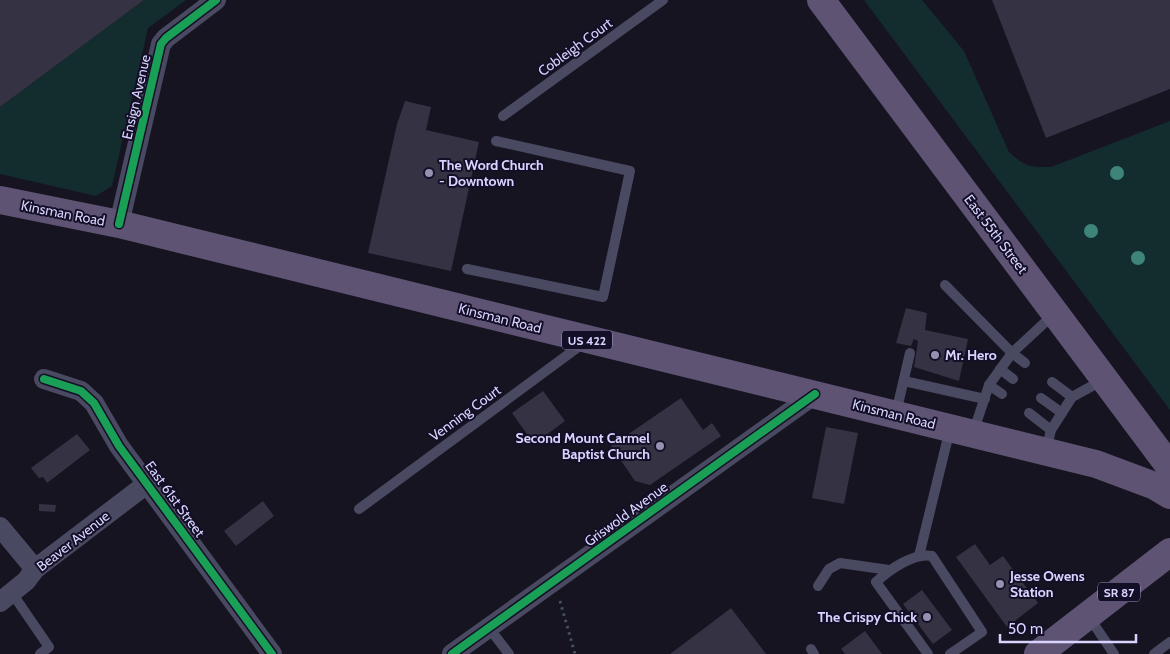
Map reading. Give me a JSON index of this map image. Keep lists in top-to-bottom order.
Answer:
{
  "streets": {
    "main road": [
      "Kinsman Road",
      "East 55th Street",
      "US 422",
      "SR 87"
    ],
    "street": [
      "Ensign Avenue",
      "East 61st Street",
      "Griswold Avenue",
      "Beaver Avenue"
    ],
    "lane": ["Cobleigh Court", "Venning Court"]
  },
  "crossings": [
    ["Ensign Avenue", "Kinsman Road"],
    ["Kinsman Road", "Venning Court"],
    ["Kinsman Road", "Griswold Avenue"],
    ["East 61st Street", "Beaver Avenue"]
  ],
  "places": [
    "The Word Church - Downtown",
    "Mr. Hero",
    "Second Mount Carmel Baptist Church",
    "Jesse Owens Station",
    "The Crispy Chick"
  ],
  "scale_bar": "50 m"
}
